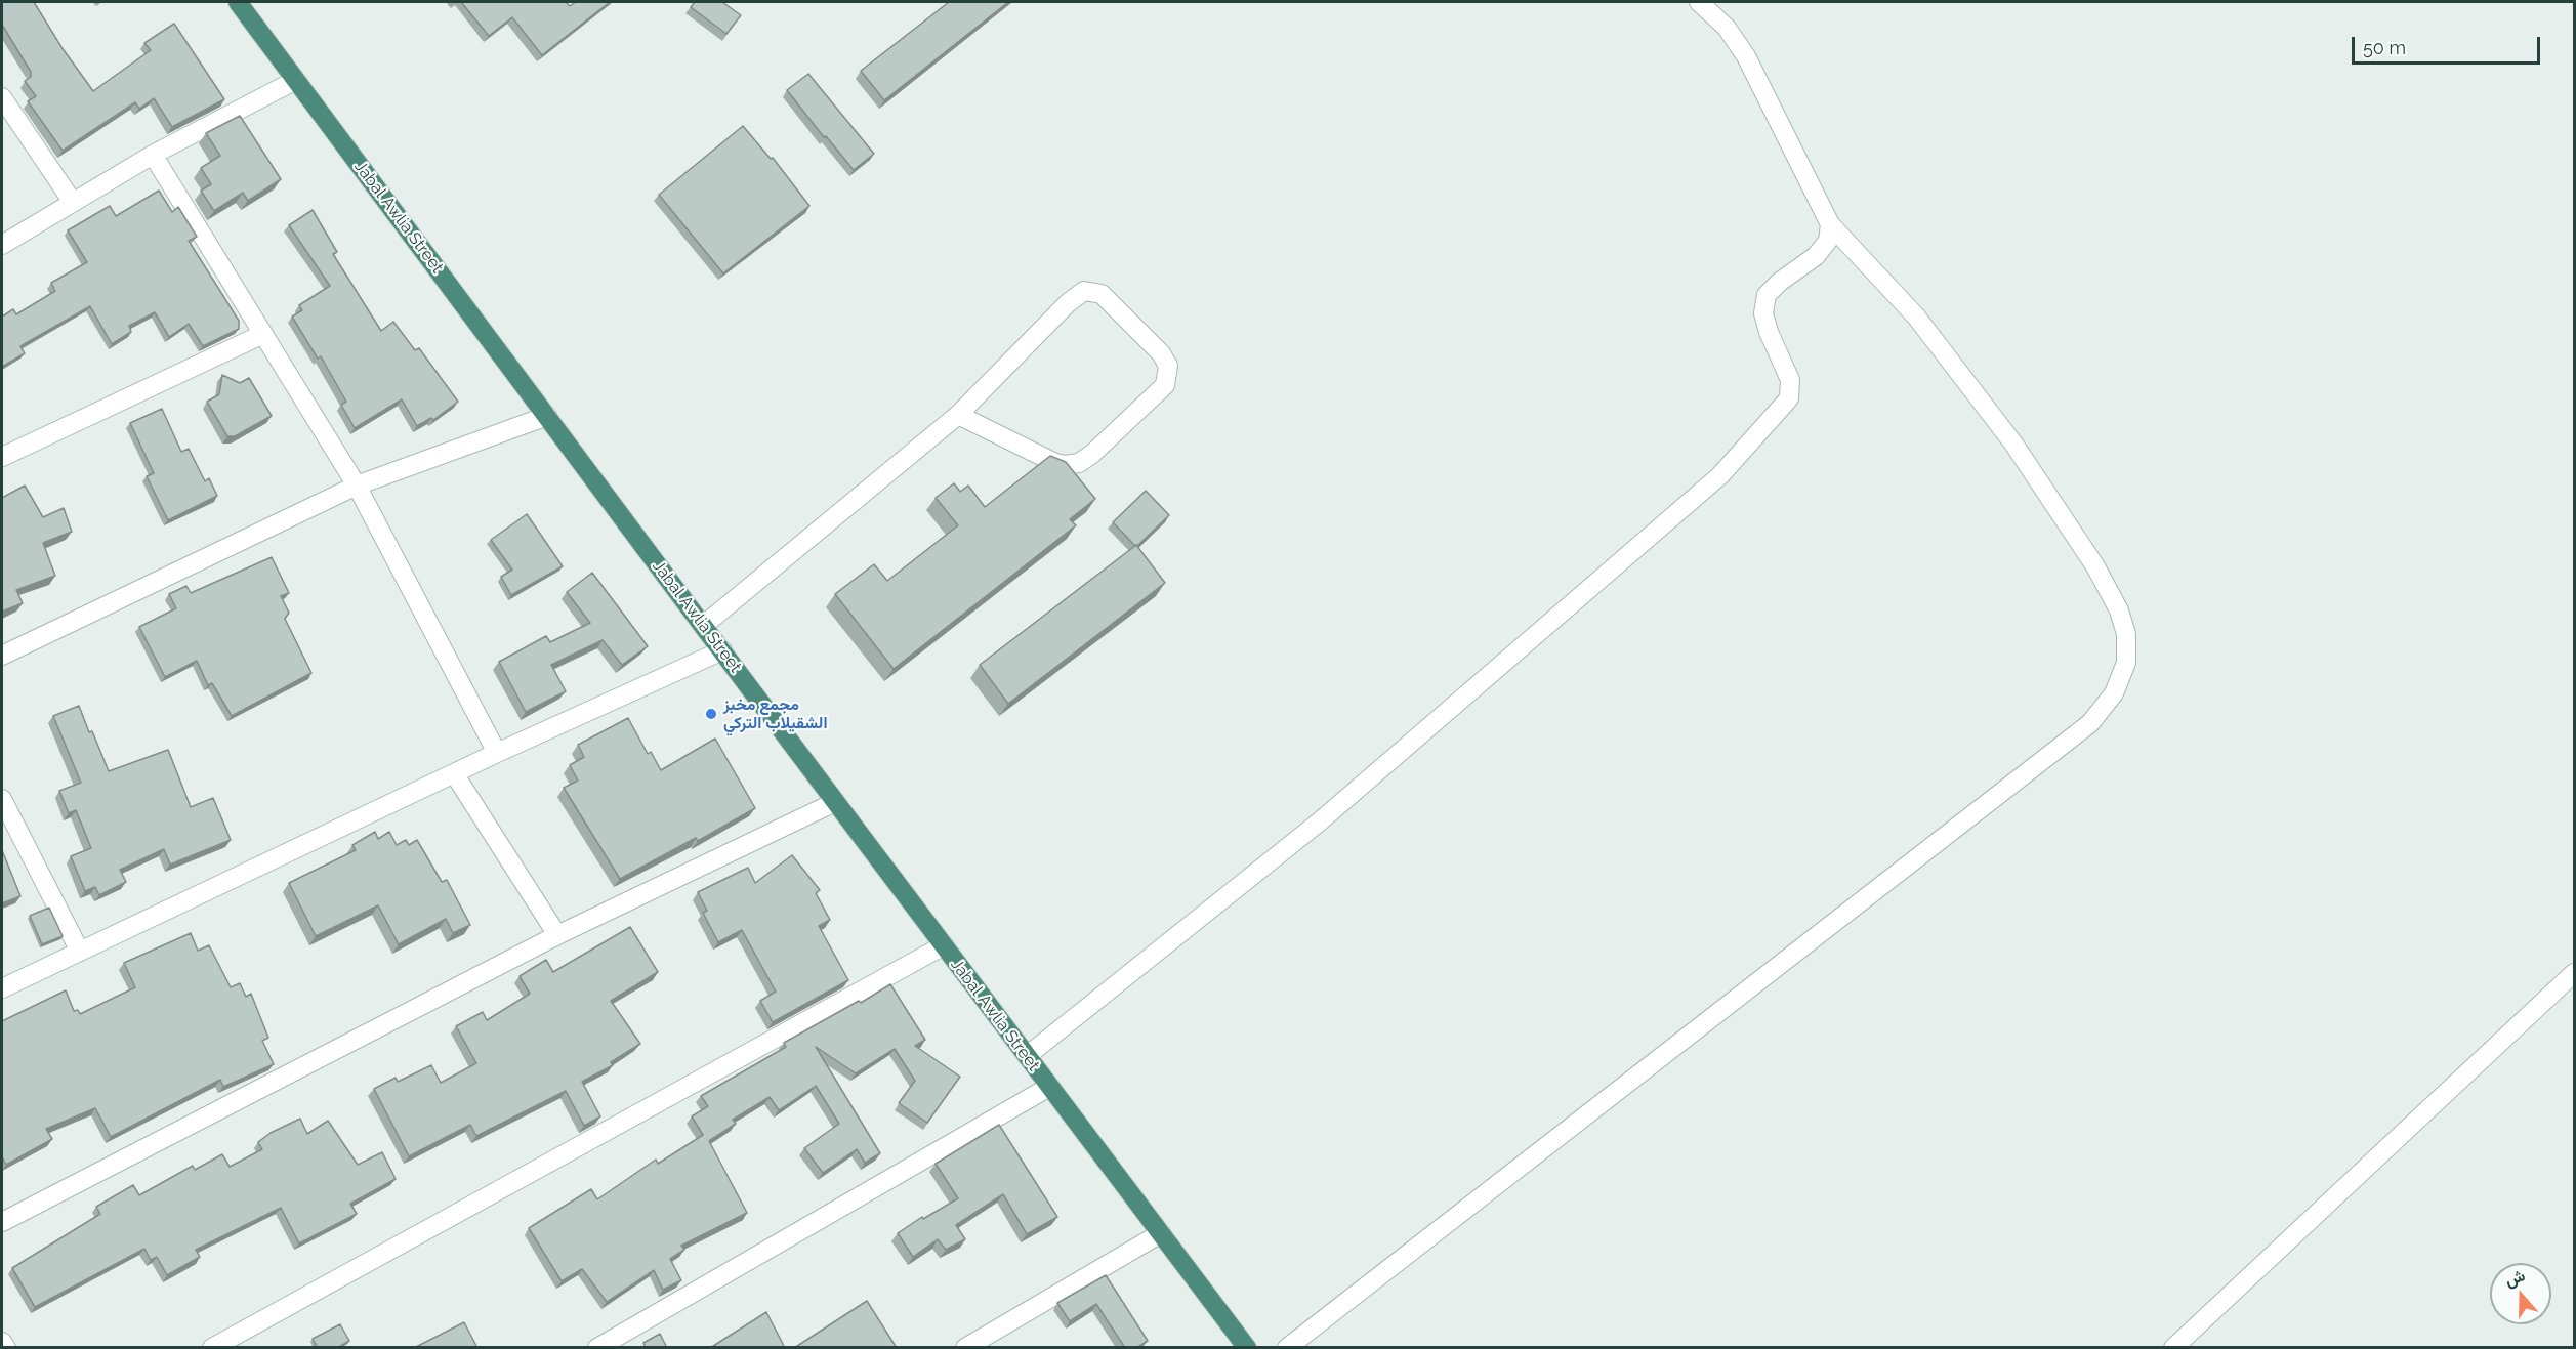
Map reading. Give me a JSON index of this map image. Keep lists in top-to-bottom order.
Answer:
{
  "streets": {
    "highway": ["Jabal Awlia Street"]
  },
  "places": ["مجمع مخبز الشقيلاب التركي"],
  "scale_bar": "50 m",
  "north": "top"
}
